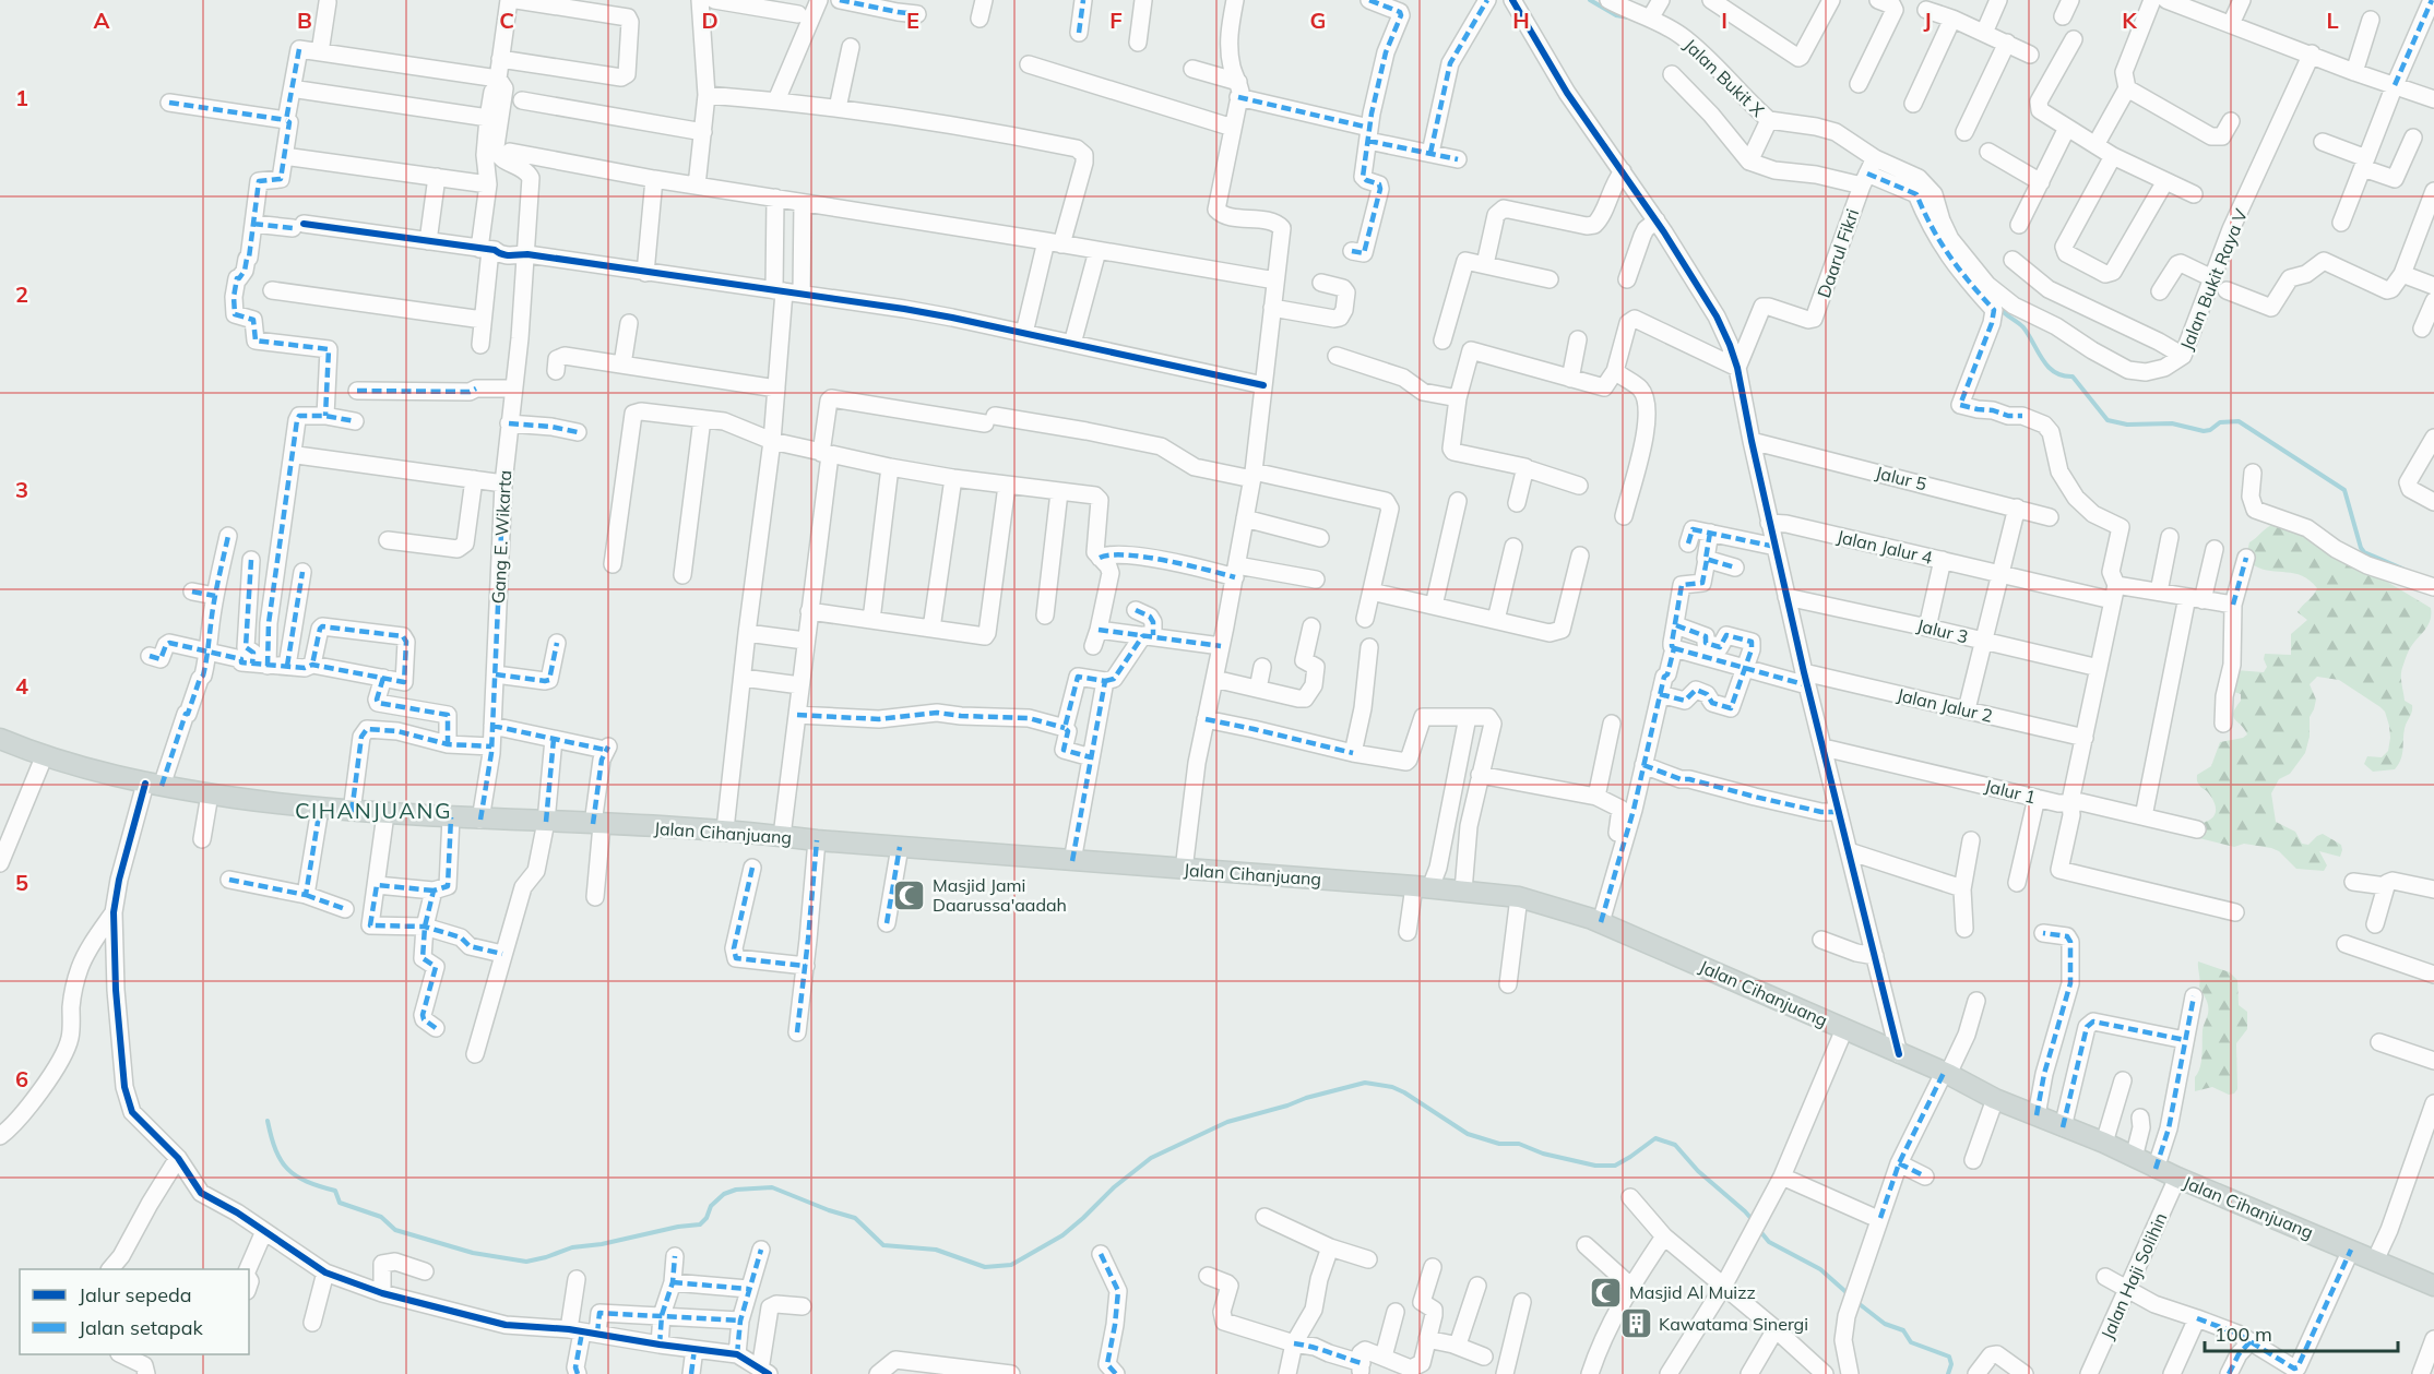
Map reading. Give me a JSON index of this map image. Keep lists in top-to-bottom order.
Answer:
{
  "streets": {
    "main road": ["Jalan Cihanjuang"],
    "street": [
      "Jalan Bukit X",
      "Daarul Fikri",
      "Jalan Bukit Raya V",
      "Jalur 5",
      "Gang E. Wikarta",
      "Jalan Jalur 4",
      "Jalur 3",
      "Jalan Jalur 2",
      "Jalur 1",
      "Jalan Haji Solihin"
    ]
  },
  "crossings": [
    ["Jalan Bukit X", "Jalan Bukit Raya V"],
    ["Daarul Fikri", "Jalan Bukit Raya V"],
    ["Gang E. Wikarta", "Jalan Cihanjuang"],
    ["Jalan Cihanjuang", "Jalan Haji Solihin"]
  ],
  "districts": ["CIHANJUANG"],
  "places": {
    "mosque": ["Masjid Jami Daarussa'aadah", "Masjid Al Muizz"],
    "building": ["Kawatama Sinergi"]
  },
  "legend": ["Jalur sepeda", "Jalan setapak"],
  "scale_bar": "100 m",
  "grid": {
    "columns": [
      "A",
      "B",
      "C",
      "D",
      "E",
      "F",
      "G",
      "H",
      "I",
      "J",
      "K",
      "L"
    ],
    "rows": [
      "1",
      "2",
      "3",
      "4",
      "5",
      "6"
    ]
  }
}
